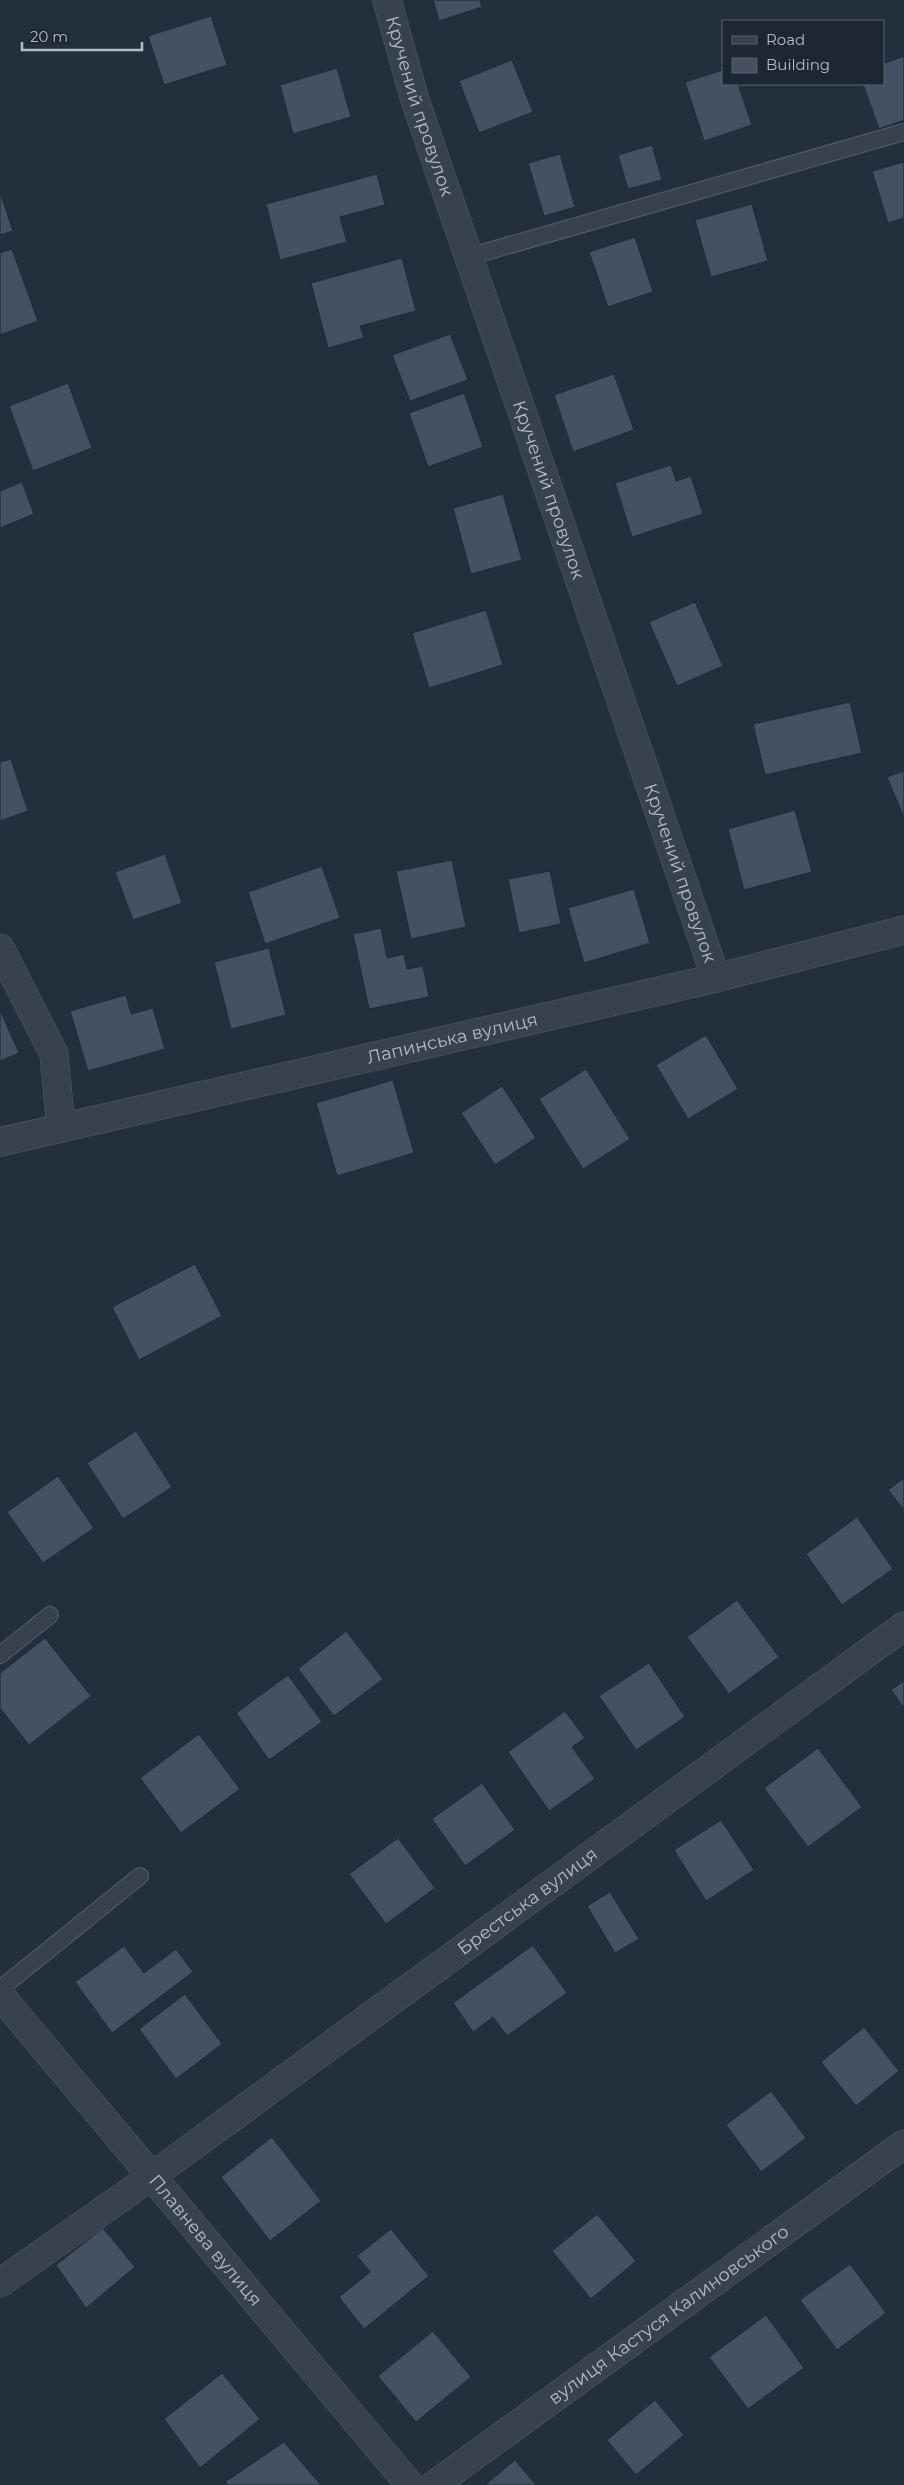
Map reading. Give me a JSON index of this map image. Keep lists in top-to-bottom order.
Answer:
{
  "streets": {
    "street": [
      "Кручений провулок",
      "Лапинська вулиця",
      "Брестська вулиця",
      "Плавнева вулиця",
      "вулиця Кастуся Калиновського"
    ]
  },
  "crossings": [
    ["Кручений провулок", "Лапинська вулиця"],
    ["Брестська вулиця", "Плавнева вулиця"]
  ],
  "legend": ["Road", "Building"],
  "scale_bar": "20 m"
}
